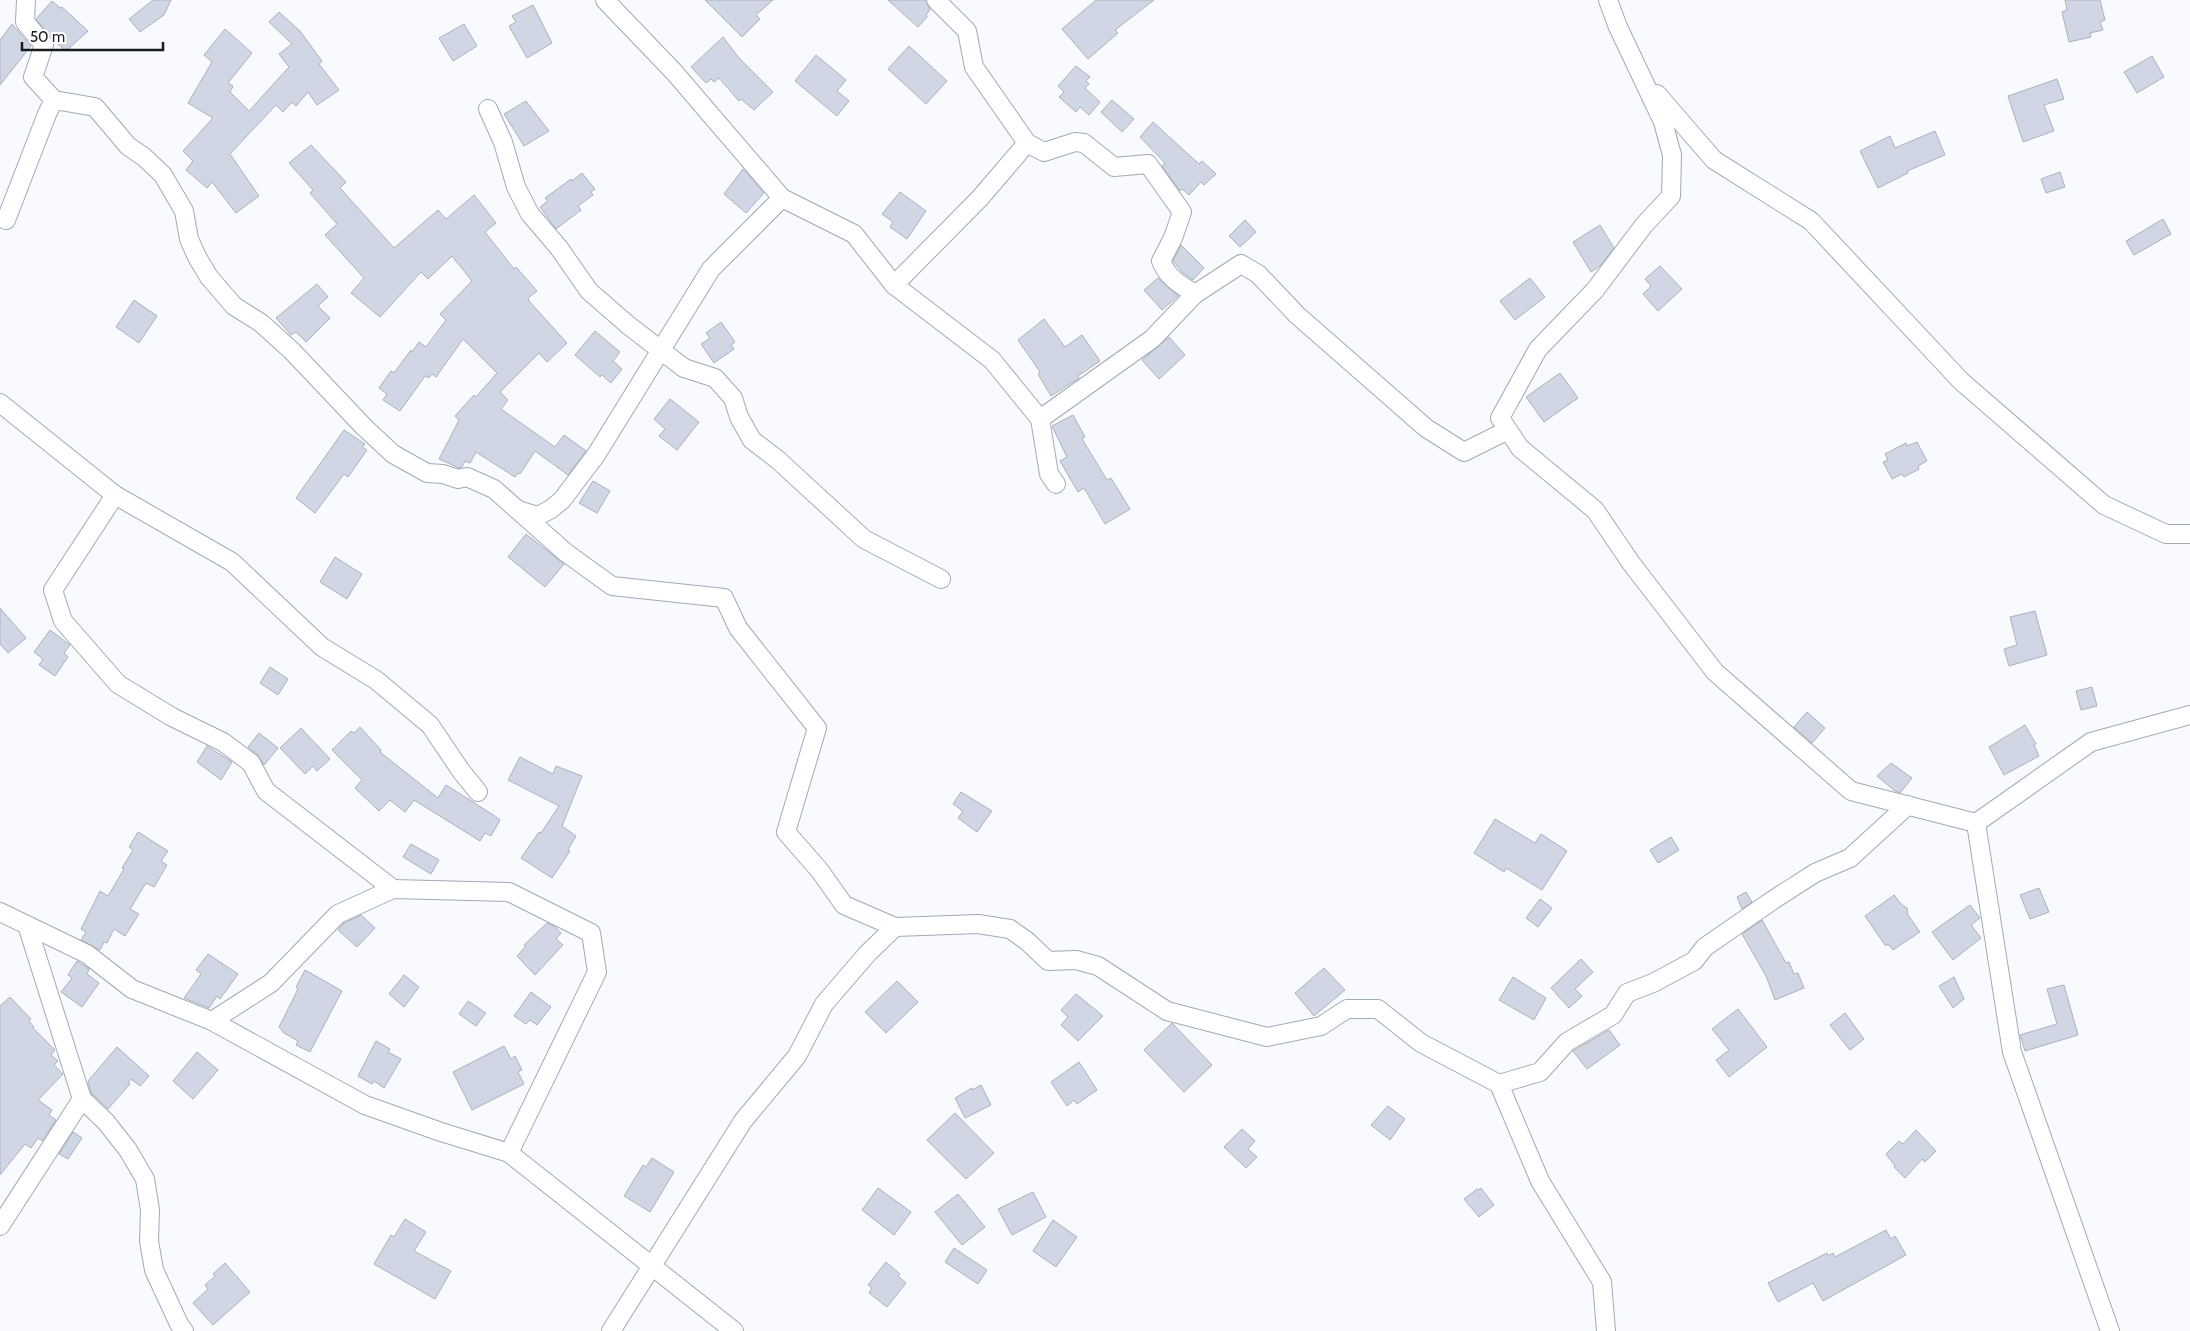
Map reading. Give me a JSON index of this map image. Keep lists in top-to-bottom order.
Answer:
{
  "scale_bar": "50 m"
}
